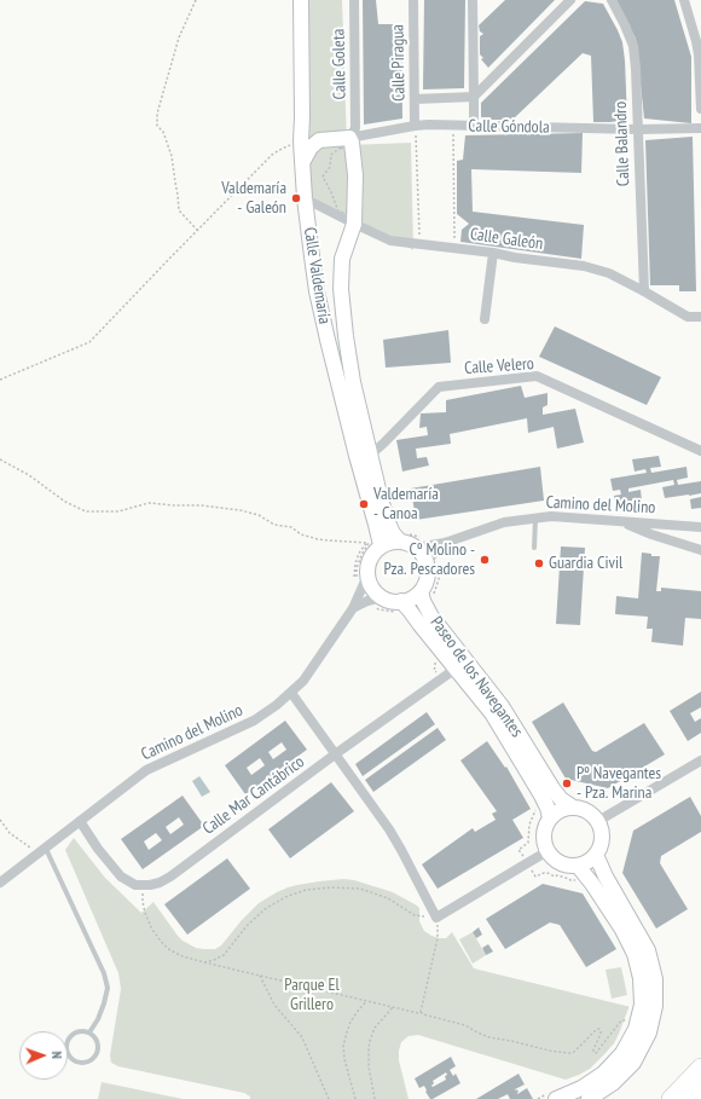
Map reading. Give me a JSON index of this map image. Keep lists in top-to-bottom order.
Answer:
{
  "streets": {
    "main road": ["Calle Góndola", "Calle Valdemaría", "Paseo de los Navegantes"],
    "street": [
      "Calle Piragua",
      "Calle Goleta",
      "Calle Balandro",
      "Calle Galeón",
      "Calle Velero",
      "Camino del Molino",
      "Calle Mar Cantábrico"
    ]
  },
  "crossings": [
    ["Calle Piragua", "Calle Góndola"],
    ["Calle Goleta", "Calle Góndola"],
    ["Calle Goleta", "Calle Valdemaría"],
    ["Calle Góndola", "Calle Balandro"],
    ["Calle Góndola", "Calle Valdemaría"],
    ["Calle Balandro", "Calle Galeón"],
    ["Calle Galeón", "Calle Valdemaría"],
    ["Calle Valdemaría", "Calle Velero"],
    ["Paseo de los Navegantes", "Calle Mar Cantábrico"]
  ],
  "parks": ["Parque El Grillero"],
  "places": [
    "Valdemaría - Galeón",
    "Valdemaría - Canoa",
    "Cº Molino - Pza. Pescadores",
    "Guardia Civil",
    "Pº Navegantes - Pza. Marina"
  ],
  "north": "right"
}
